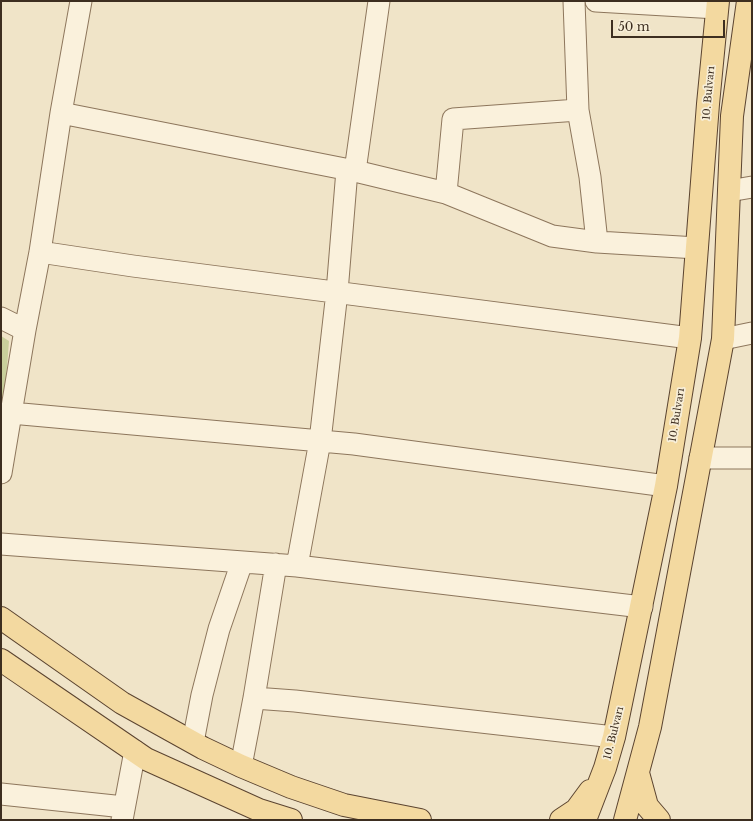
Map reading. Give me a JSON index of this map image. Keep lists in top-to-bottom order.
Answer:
{
  "streets": {
    "main road": ["10. Bulvarı"]
  },
  "scale_bar": "50 m"
}
